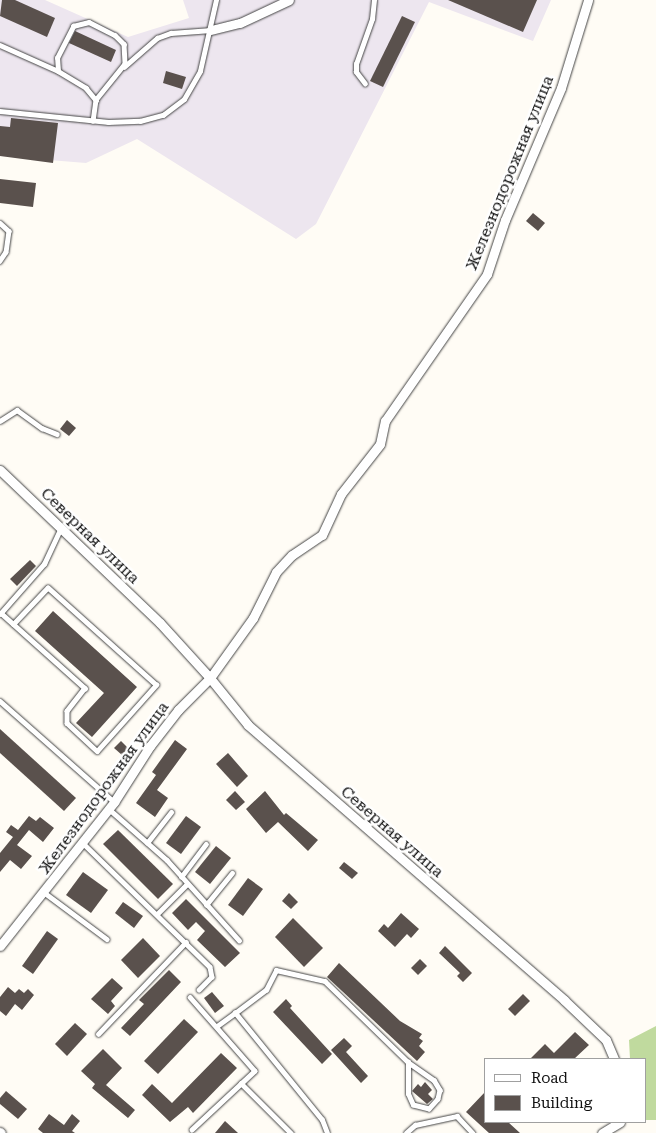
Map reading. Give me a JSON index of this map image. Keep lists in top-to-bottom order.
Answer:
{
  "streets": {
    "street": ["Железнодорожная улица", "Северная улица"]
  },
  "crossings": [
    ["Железнодорожная улица", "Северная улица"]
  ],
  "legend": ["Road", "Building"]
}
